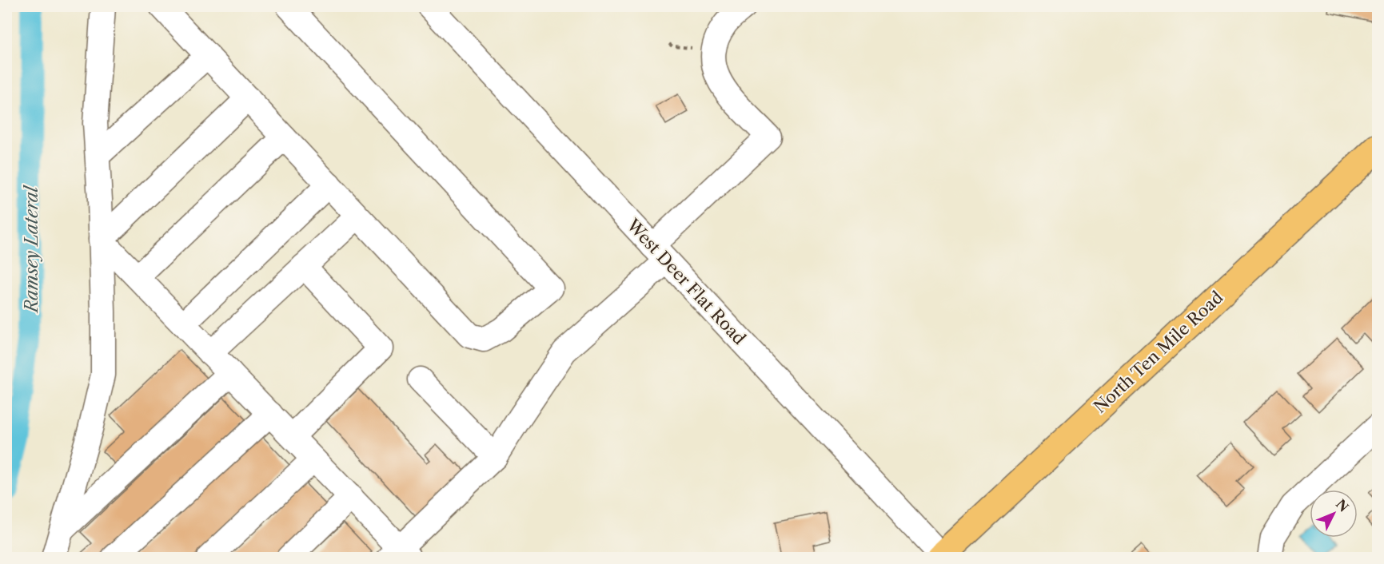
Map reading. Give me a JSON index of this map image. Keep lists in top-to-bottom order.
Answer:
{
  "streets": {
    "main road": ["North Ten Mile Road"],
    "street": ["West Deer Flat Road"]
  },
  "crossings": [
    ["West Deer Flat Road", "North Ten Mile Road"]
  ],
  "water": ["Ramsey Lateral"],
  "north": "top right"
}
